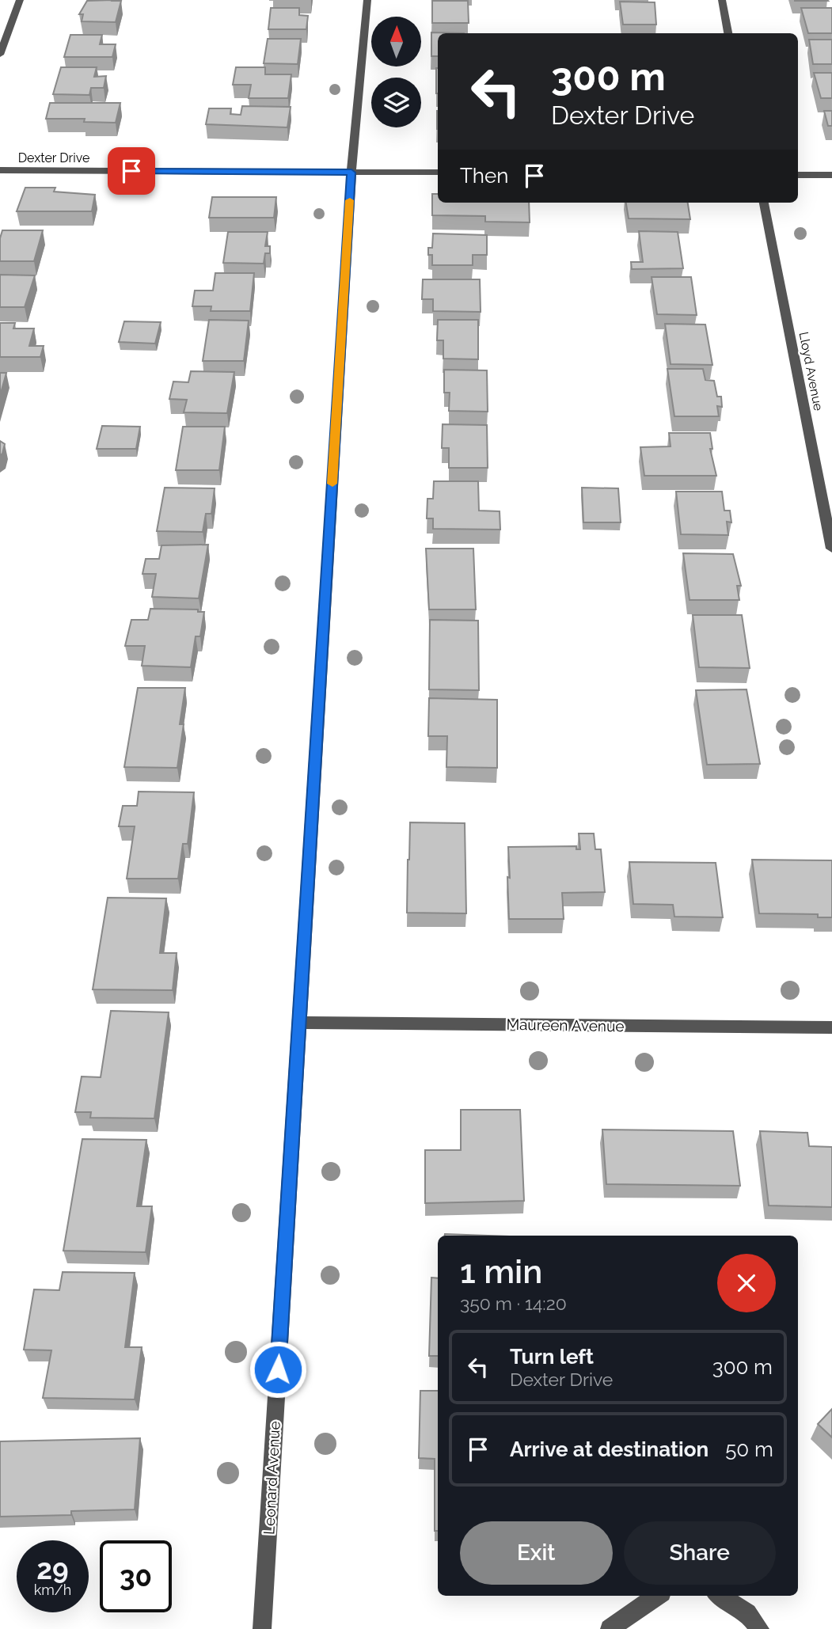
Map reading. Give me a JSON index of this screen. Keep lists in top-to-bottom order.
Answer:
{
  "streets": {
    "street": [
      "Dexter Drive",
      "Lloyd Avenue",
      "Maureen Avenue",
      "Leonard Avenue"
    ]
  },
  "crossings": [
    ["Dexter Drive", "Leonard Avenue"],
    ["Maureen Avenue", "Leonard Avenue"]
  ],
  "north": "top",
  "page": {
    "turn": ["300 m", "Dexter Drive"],
    "then": "Then",
    "heading": ["1 min", "350 m · 14:20"],
    "list": [
      {
        "name": "Turn left",
        "note": "Dexter Drive",
        "value": "300 m"
      },
      {
        "name": "Arrive at destination",
        "value": "50 m"
      }
    ],
    "buttons": ["Exit", "Share"],
    "speed": "29 km/h",
    "limit": "30"
  }
}
